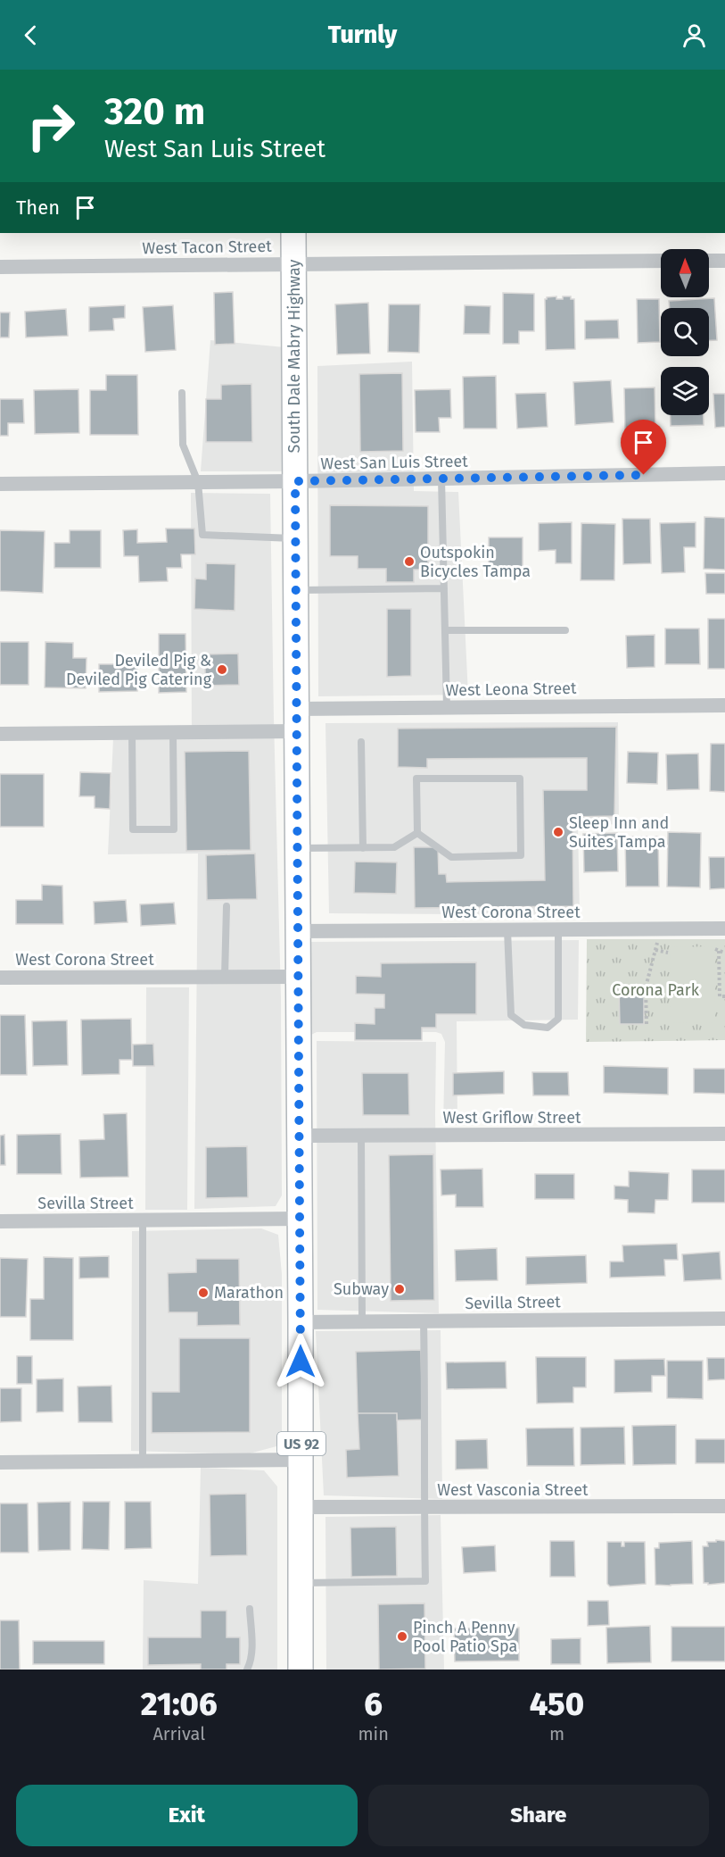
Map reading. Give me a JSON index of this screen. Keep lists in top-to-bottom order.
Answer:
{
  "streets": {
    "main road": ["South Dale Mabry Highway", "US 92"],
    "street": [
      "West Tacon Street",
      "West San Luis Street",
      "West Leona Street",
      "West Corona Street",
      "West Griflow Street",
      "Sevilla Street",
      "West Vasconia Street"
    ]
  },
  "crossings": [
    ["West Tacon Street", "South Dale Mabry Highway"],
    ["South Dale Mabry Highway", "West San Luis Street"],
    ["South Dale Mabry Highway", "West Leona Street"],
    ["South Dale Mabry Highway", "West Corona Street"],
    ["South Dale Mabry Highway", "West Griflow Street"],
    ["South Dale Mabry Highway", "Sevilla Street"],
    ["South Dale Mabry Highway", "West Vasconia Street"]
  ],
  "parks": ["Corona Park"],
  "places": [
    "Outspokin Bicycles Tampa",
    "Deviled Pig & Deviled Pig Catering",
    "Sleep Inn and Suites Tampa",
    "Subway",
    "Marathon",
    "Pinch A Penny Pool Patio Spa"
  ],
  "north": "top",
  "page": {
    "header": "Turnly",
    "turn": ["320 m", "West San Luis Street"],
    "then": "Then",
    "eta": [
      "21:06",
      "Arrival",
      "6",
      "min",
      "450",
      "m"
    ],
    "buttons": ["Exit", "Share"]
  }
}
